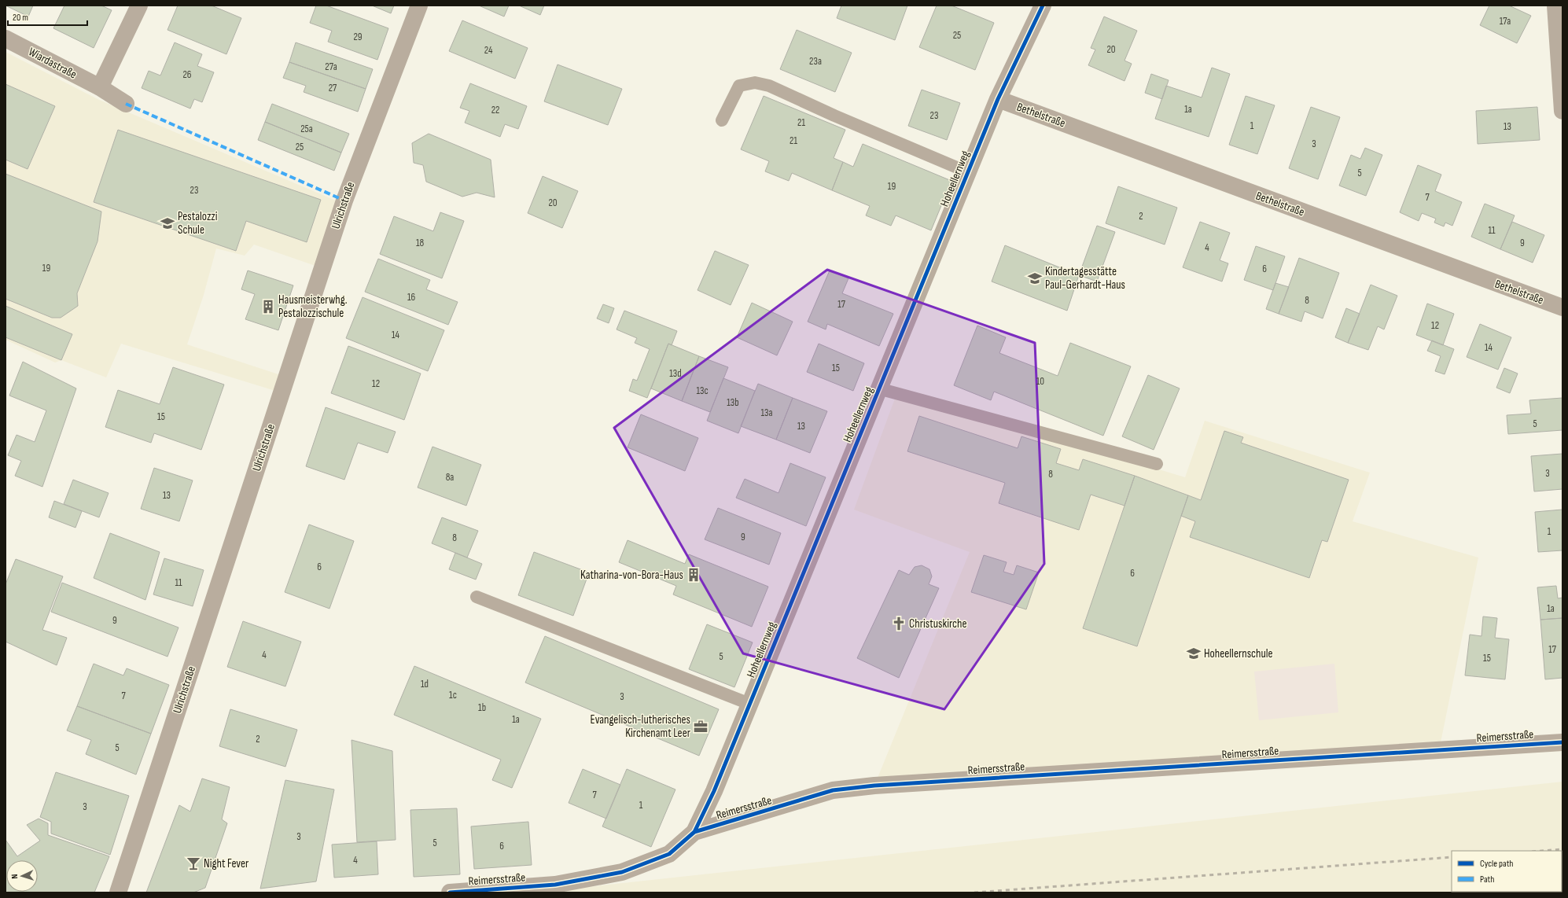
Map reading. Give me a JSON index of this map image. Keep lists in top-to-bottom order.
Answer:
{
  "streets": {
    "street": [
      "Wiardastraße",
      "Bethelstraße",
      "Hoheellernweg",
      "Ulrichstraße",
      "Reimersstraße"
    ]
  },
  "crossings": [
    ["Bethelstraße", "Hoheellernweg"],
    ["Hoheellernweg", "Reimersstraße"]
  ],
  "places": {
    "school or university": ["Pestalozzi Schule", "Kindertagesstätte Paul-Gerhardt-Haus", "Hoheellernschule"],
    "building": ["Hausmeisterwhg. Pestalozzischule", "Katharina-von-Bora-Haus"],
    "church": ["Christuskirche"],
    "office": ["Evangelisch-lutherisches Kirchenamt Leer"],
    "bar": ["Night Fever"]
  },
  "house_numbers": [
    "17a",
    "25",
    "29",
    "20",
    "24",
    "23a",
    "27a",
    "26",
    "27",
    "1a",
    "22",
    "23",
    "21",
    "1",
    "13",
    "25a",
    "21",
    "3",
    "25",
    "5",
    "19",
    "23",
    "7",
    "20",
    "2",
    "11",
    "18",
    "9",
    "4",
    "19",
    "6",
    "16",
    "8",
    "17",
    "12",
    "14",
    "14",
    "15",
    "13d",
    "10",
    "12",
    "13c",
    "13b",
    "13a",
    "15",
    "5",
    "13",
    "3",
    "8",
    "8a",
    "13",
    "1",
    "9",
    "8",
    "6",
    "6",
    "11",
    "1a",
    "9",
    "17",
    "4",
    "5",
    "15",
    "1d",
    "1c",
    "7",
    "3",
    "1b",
    "1a",
    "2",
    "5",
    "7",
    "1",
    "3",
    "3",
    "5",
    "6",
    "4"
  ],
  "legend": ["Cycle path", "Path"],
  "scale_bar": "20 m",
  "north": "left"
}
